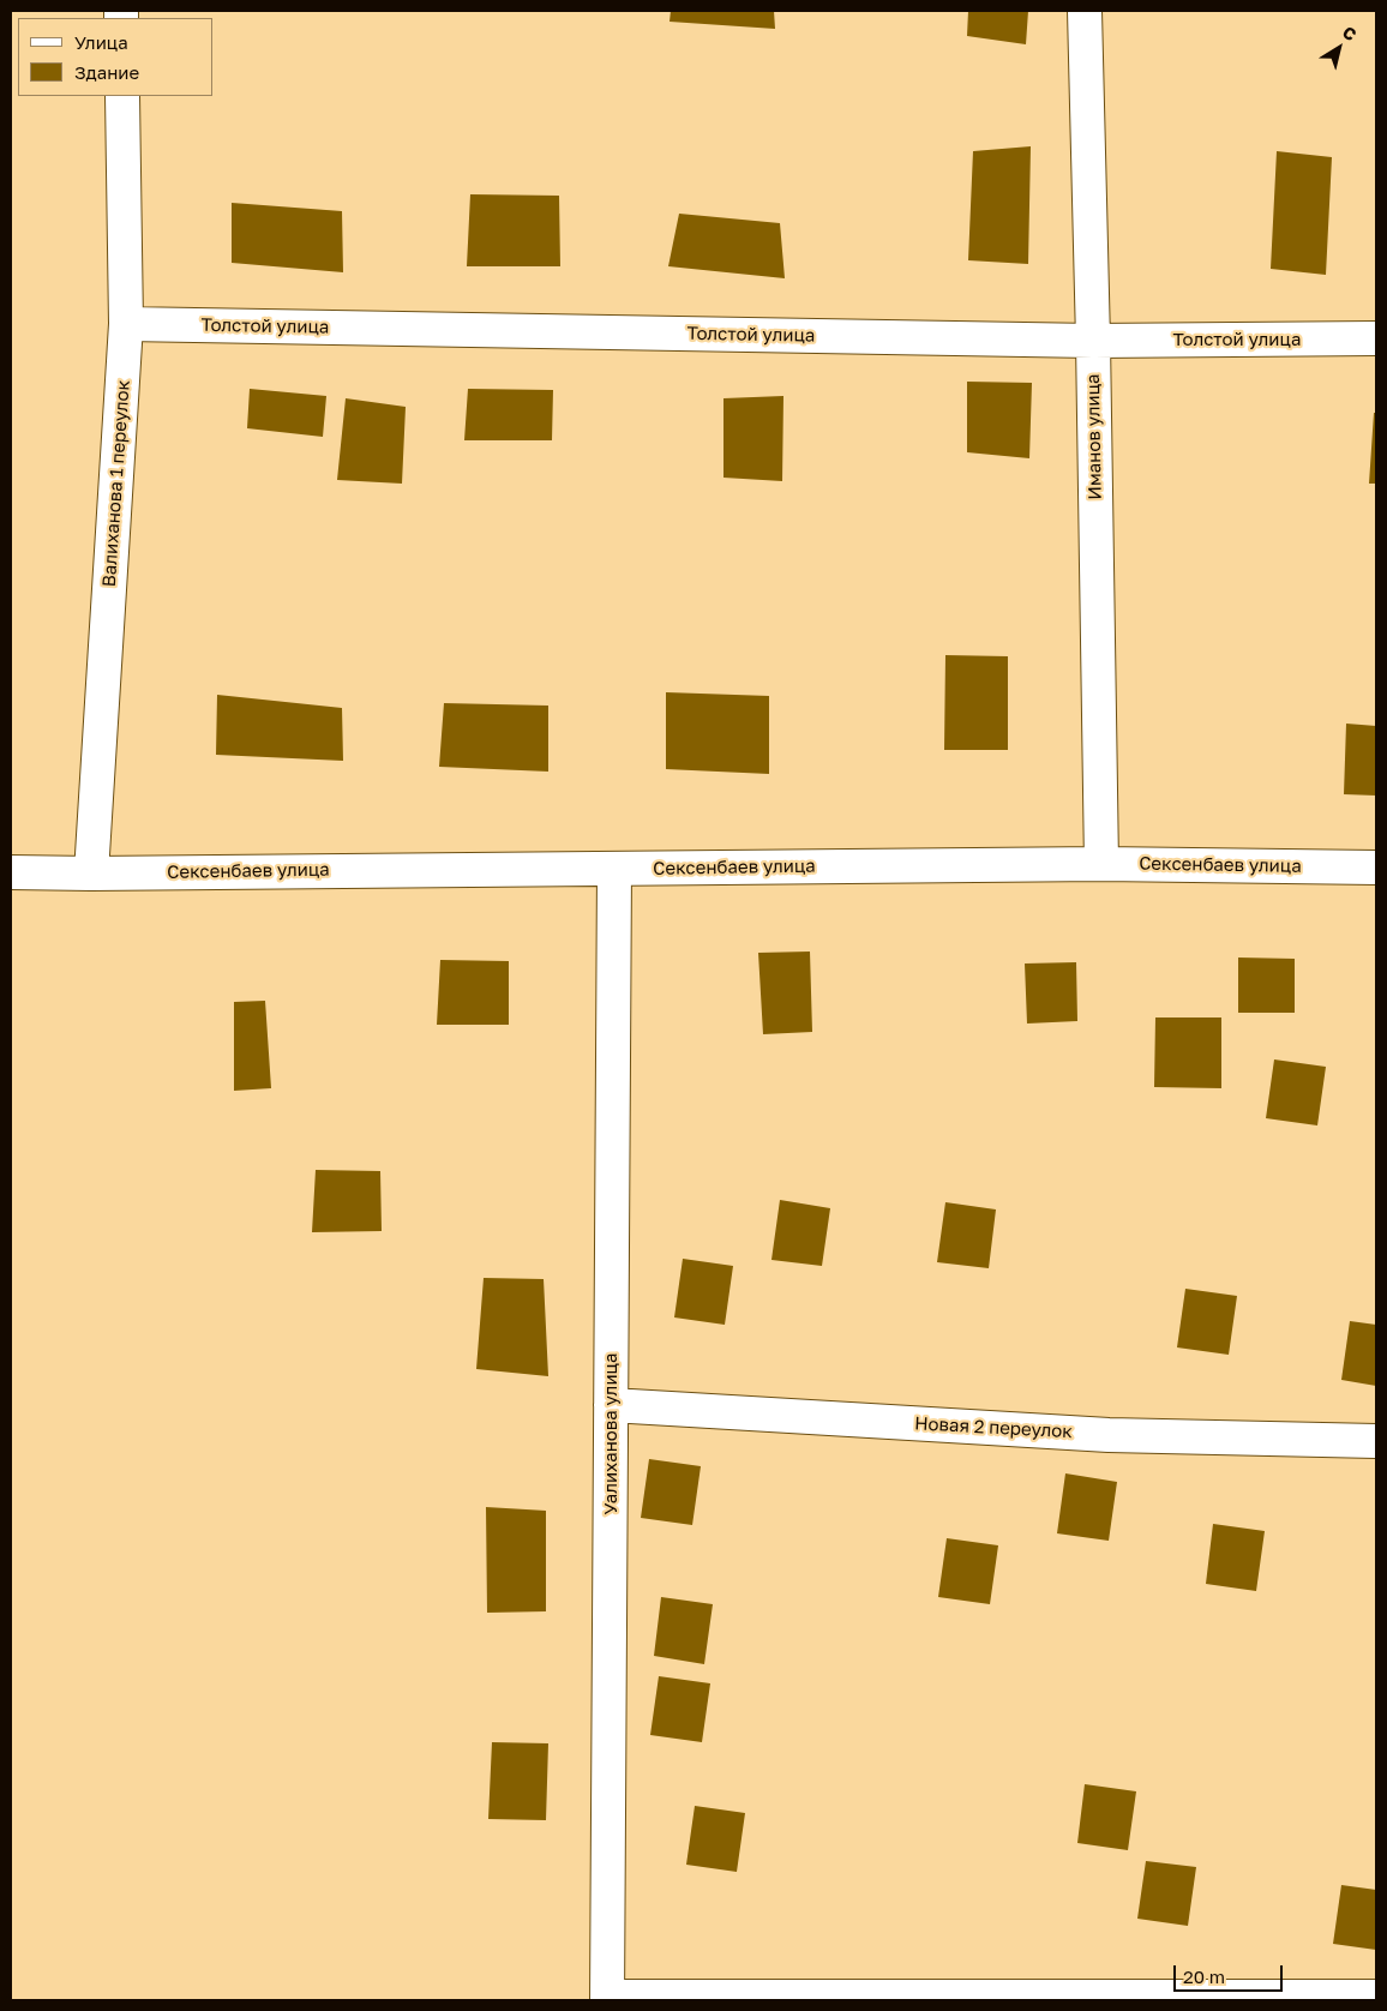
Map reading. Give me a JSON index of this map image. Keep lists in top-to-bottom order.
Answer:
{
  "streets": {
    "street": [
      "Толстой улица",
      "Иманов улица",
      "Валиханова 1 переулок",
      "Сексенбаев улица",
      "Новая 2 переулок",
      "Уалиханова улица"
    ]
  },
  "crossings": [
    ["Толстой улица", "Иманов улица"],
    ["Толстой улица", "Валиханова 1 переулок"],
    ["Иманов улица", "Сексенбаев улица"],
    ["Валиханова 1 переулок", "Сексенбаев улица"],
    ["Сексенбаев улица", "Уалиханова улица"],
    ["Новая 2 переулок", "Уалиханова улица"]
  ],
  "legend": ["Улица", "Здание"],
  "scale_bar": "20 m",
  "north": "top right"
}
